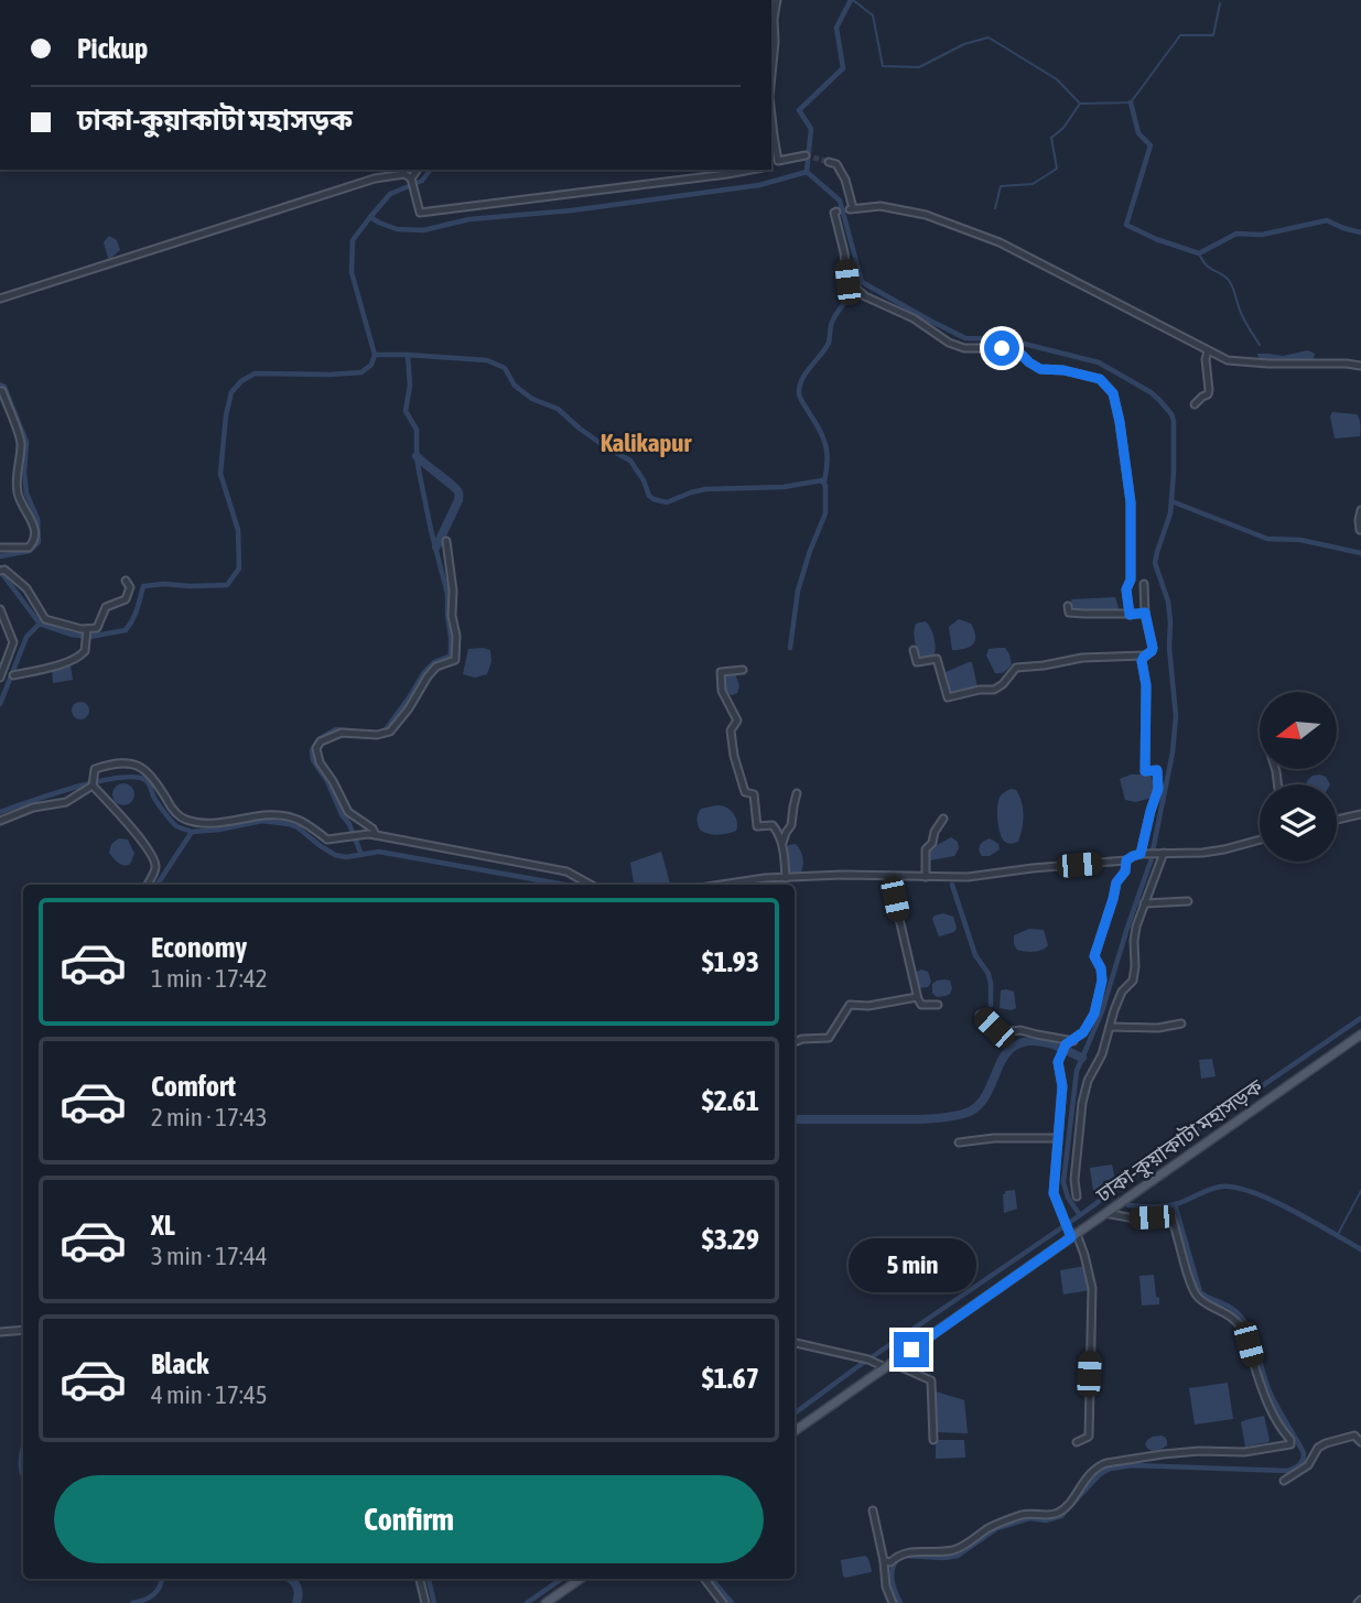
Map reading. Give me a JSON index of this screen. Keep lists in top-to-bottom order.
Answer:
{
  "streets": {
    "main road": ["ঢাকা-কুয়াকাটা মহাসড়ক"]
  },
  "districts": ["Kalikapur"],
  "north": "left",
  "page": {
    "banner": ["Pickup", "ঢাকা-কুয়াকাটা মহাসড়ক"],
    "list": [
      {
        "name": "Economy",
        "note": "1 min · 17:42",
        "value": "$1.93"
      },
      {
        "name": "Comfort",
        "note": "2 min · 17:43",
        "value": "$2.61"
      },
      {
        "name": "XL",
        "note": "3 min · 17:44",
        "value": "$3.29"
      },
      {
        "name": "Black",
        "note": "4 min · 17:45",
        "value": "$1.67"
      }
    ],
    "bubble": "5 min",
    "buttons": "Confirm"
  }
}
